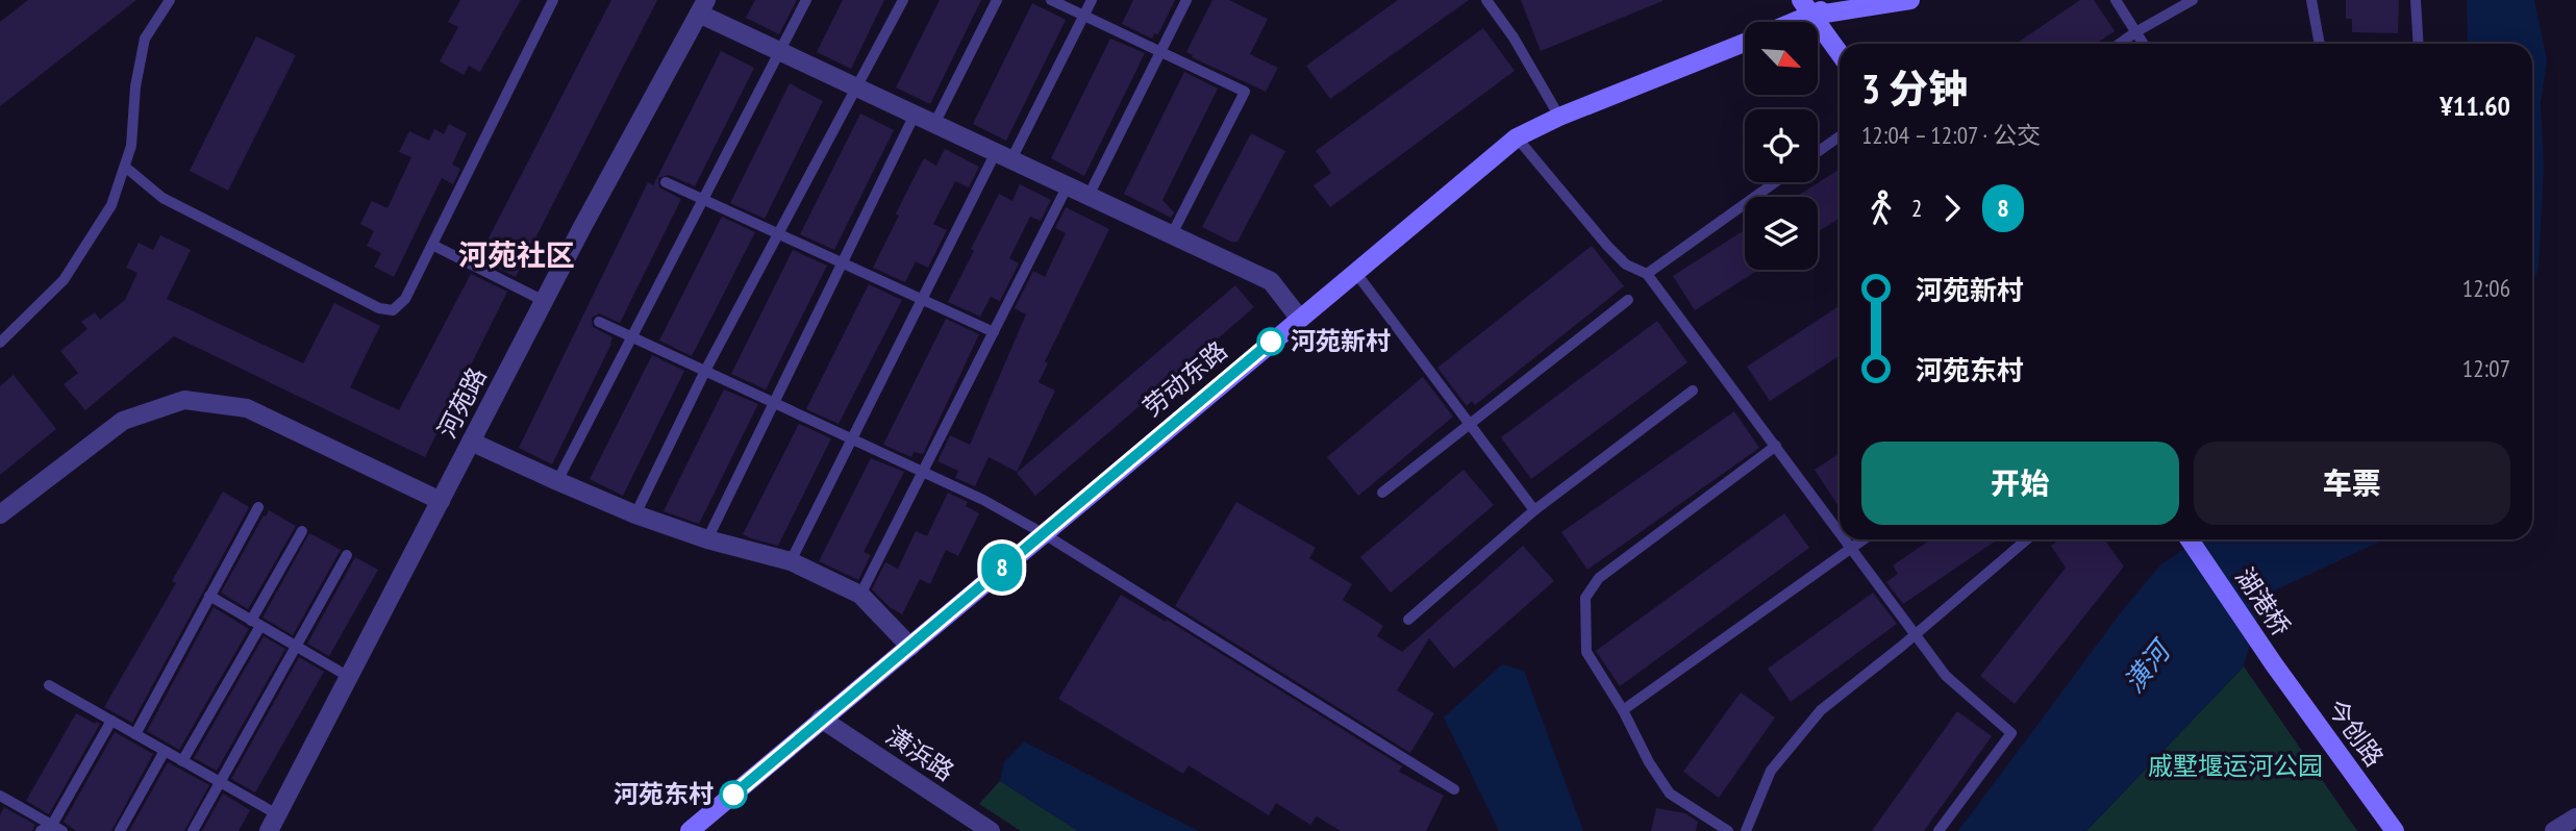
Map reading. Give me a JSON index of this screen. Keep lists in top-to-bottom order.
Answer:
{
  "streets": {
    "street": [
      "劳动东路",
      "河苑路",
      "湖港桥",
      "今创路",
      "潢浜路"
    ]
  },
  "crossings": [
    ["劳动东路", "潢浜路"],
    ["湖港桥", "今创路"]
  ],
  "districts": ["河苑社区"],
  "water": ["潢河"],
  "parks": ["戚墅堰运河公园"],
  "places": ["河苑新村", "河苑东村"],
  "lines": ["bus line 8"],
  "north": "bottom right",
  "page": {
    "on_map": "8",
    "heading": ["3 分钟", "12:04 – 12:07 · 公交", "¥11.60"],
    "legs": ["2", "8"],
    "list": [
      {
        "name": "河苑新村",
        "value": "12:06"
      },
      {
        "name": "河苑东村",
        "value": "12:07"
      }
    ],
    "buttons": ["开始", "车票"]
  }
}
